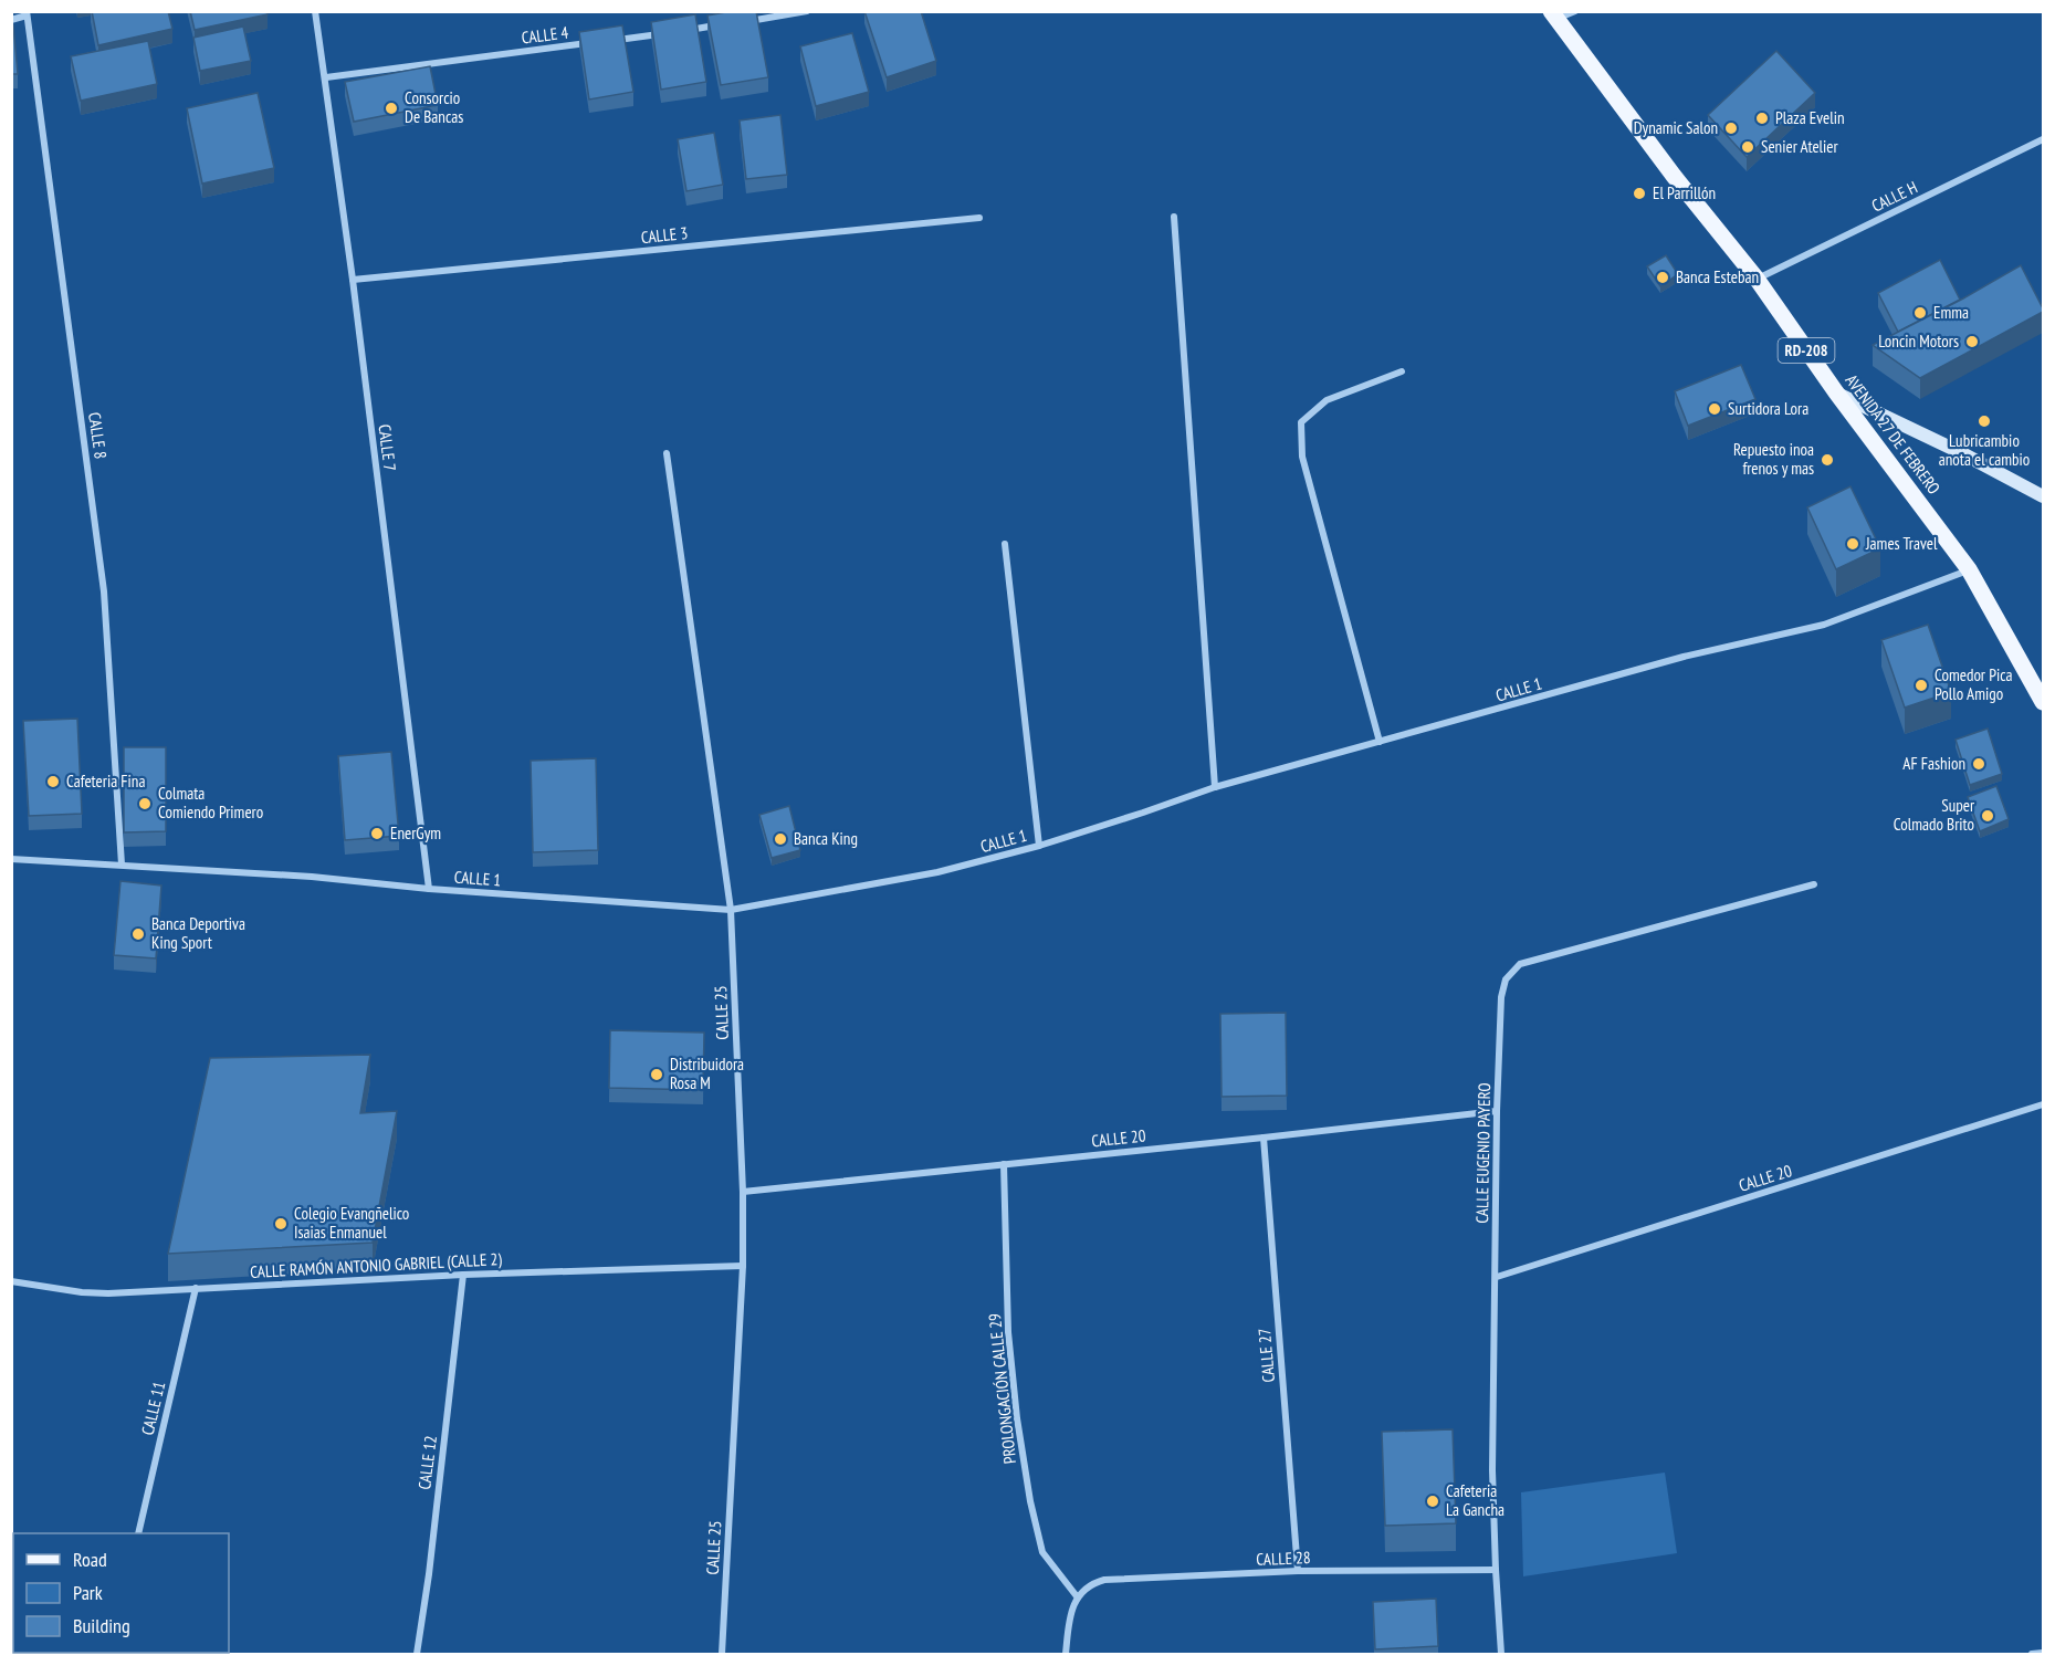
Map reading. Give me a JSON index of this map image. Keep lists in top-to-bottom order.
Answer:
{
  "streets": {
    "main road": ["RD-208", "AVENIDA 27 DE FEBRERO"],
    "street": [
      "CALLE 4",
      "CALLE H",
      "CALLE 3",
      "CALLE 8",
      "CALLE 7",
      "CALLE 1",
      "CALLE 25",
      "CALLE 20",
      "CALLE EUGENIO PAYERO",
      "CALLE RAMÓN ANTONIO GABRIEL (CALLE 2)",
      "CALLE 27",
      "PROLONGACIÓN CALLE 29",
      "CALLE 11",
      "CALLE 12",
      "CALLE 28"
    ]
  },
  "crossings": [
    ["CALLE 4", "CALLE 7"],
    ["CALLE H", "AVENIDA 27 DE FEBRERO"],
    ["CALLE 3", "CALLE 7"],
    ["AVENIDA 27 DE FEBRERO", "CALLE 1"],
    ["CALLE 8", "CALLE 1"],
    ["CALLE 7", "CALLE 1"],
    ["CALLE 1", "CALLE 25"],
    ["CALLE 25", "CALLE 20"],
    ["CALLE 25", "CALLE RAMÓN ANTONIO GABRIEL (CALLE 2)"],
    ["CALLE 20", "CALLE EUGENIO PAYERO"],
    ["CALLE 20", "CALLE 27"],
    ["CALLE 20", "PROLONGACIÓN CALLE 29"],
    ["CALLE EUGENIO PAYERO", "CALLE 28"],
    ["CALLE RAMÓN ANTONIO GABRIEL (CALLE 2)", "CALLE 11"],
    ["CALLE RAMÓN ANTONIO GABRIEL (CALLE 2)", "CALLE 12"],
    ["CALLE 27", "CALLE 28"],
    ["PROLONGACIÓN CALLE 29", "CALLE 28"]
  ],
  "places": [
    "Consorcio De Bancas",
    "Plaza Evelin",
    "Dynamic Salon",
    "Senier Atelier",
    "El Parrillón",
    "Banca Esteban",
    "Emma",
    "Loncin Motors",
    "Surtidora Lora",
    "Lubricambio anota el cambio",
    "Repuesto inoa frenos y mas",
    "James Travel",
    "Comedor Pica Pollo Amigo",
    "AF Fashion",
    "Cafeteria Fina",
    "Colmata Comiendo Primero",
    "Super Colmado Brito",
    "EnerGym",
    "Banca King",
    "Banca Deportiva King Sport",
    "Distribuidora Rosa M",
    "Colegio Evangñelico Isaias Enmanuel",
    "Cafeteria La Gancha"
  ],
  "legend": ["Road", "Park", "Building"]
}
